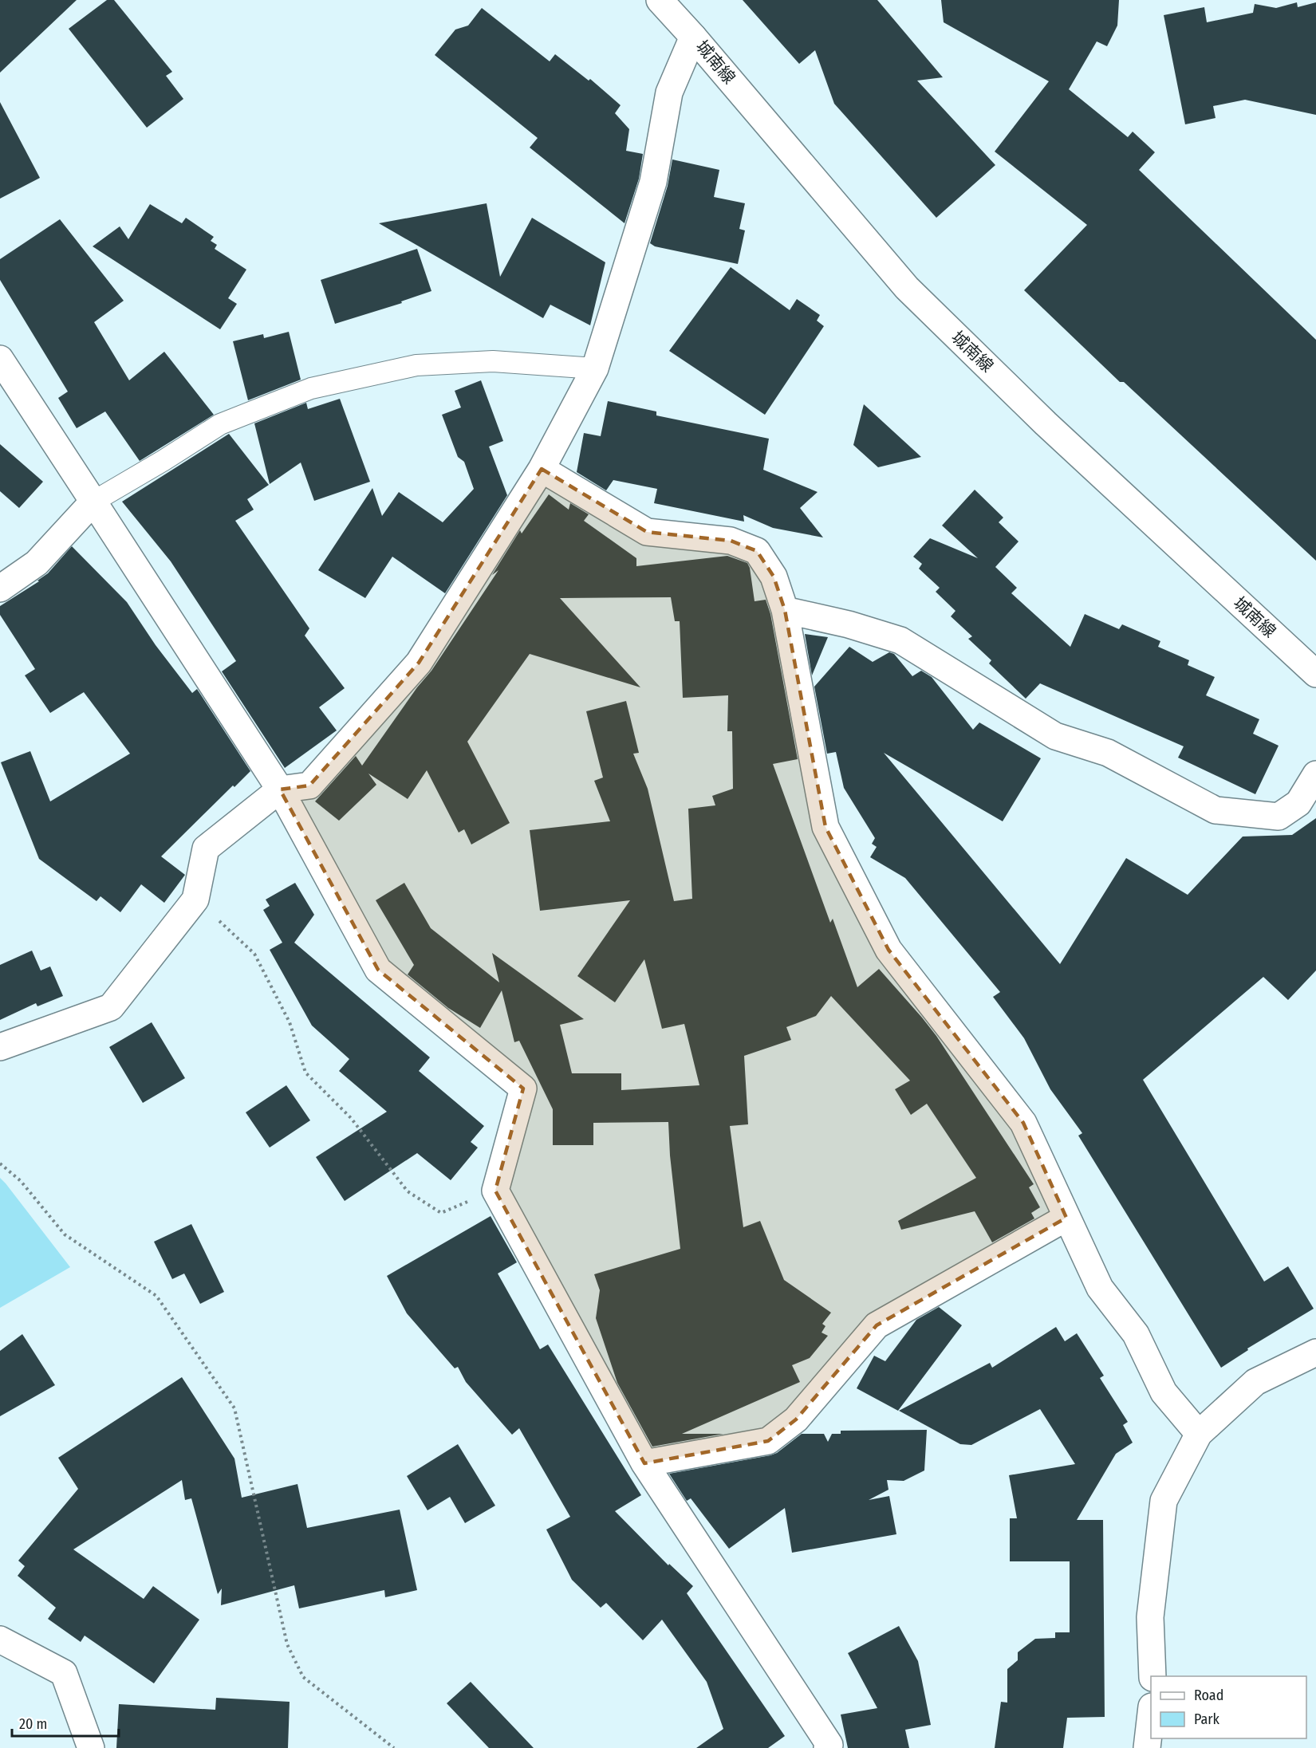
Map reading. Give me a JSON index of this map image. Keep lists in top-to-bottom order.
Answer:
{
  "streets": {
    "street": ["城南線"]
  },
  "legend": ["Road", "Park"],
  "scale_bar": "20 m"
}
